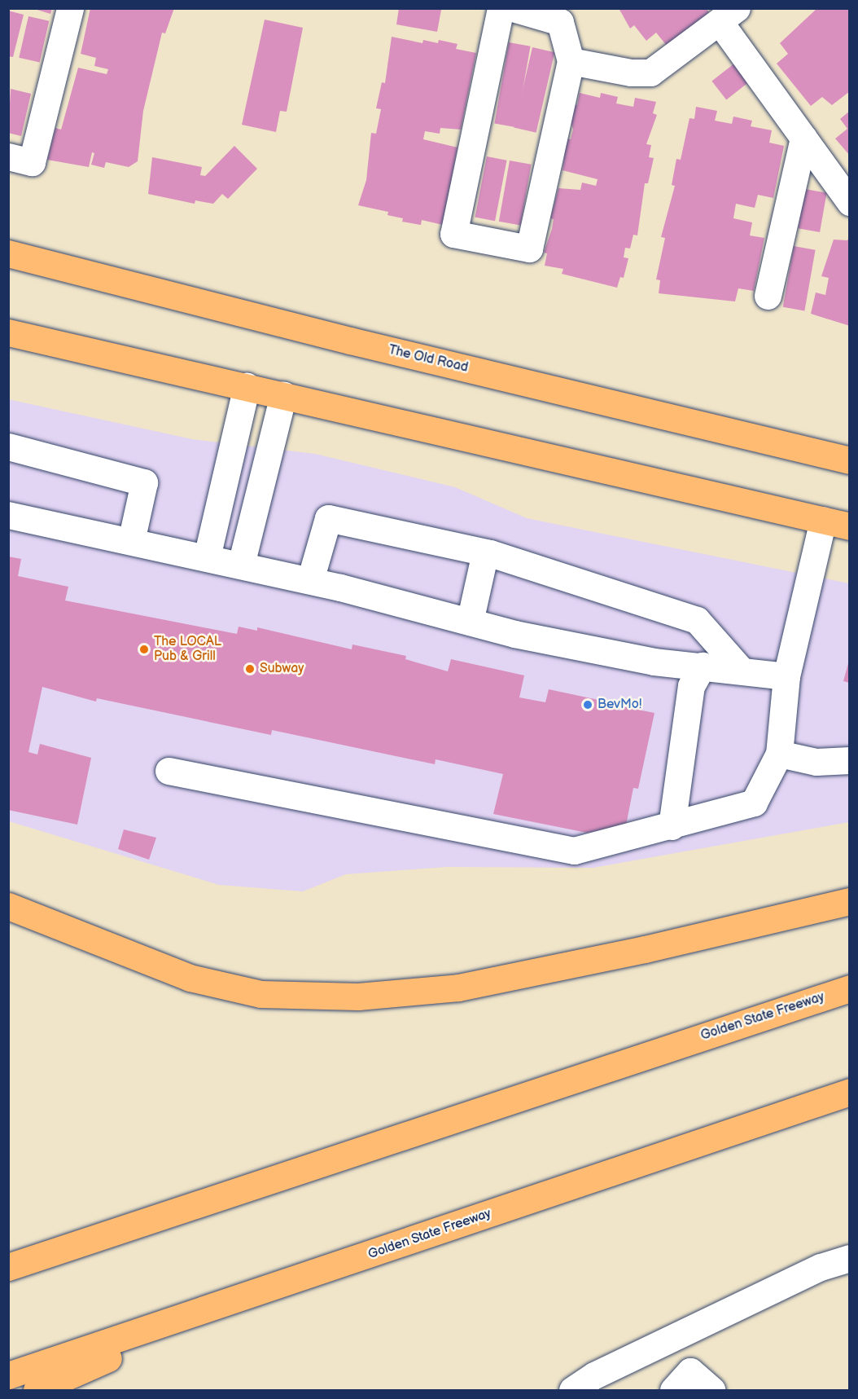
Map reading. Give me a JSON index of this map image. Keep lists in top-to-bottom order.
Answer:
{
  "streets": {
    "main road": ["The Old Road", "Golden State Freeway"]
  },
  "places": ["The LOCAL Pub & Grill", "Subway", "BevMo!"]
}
